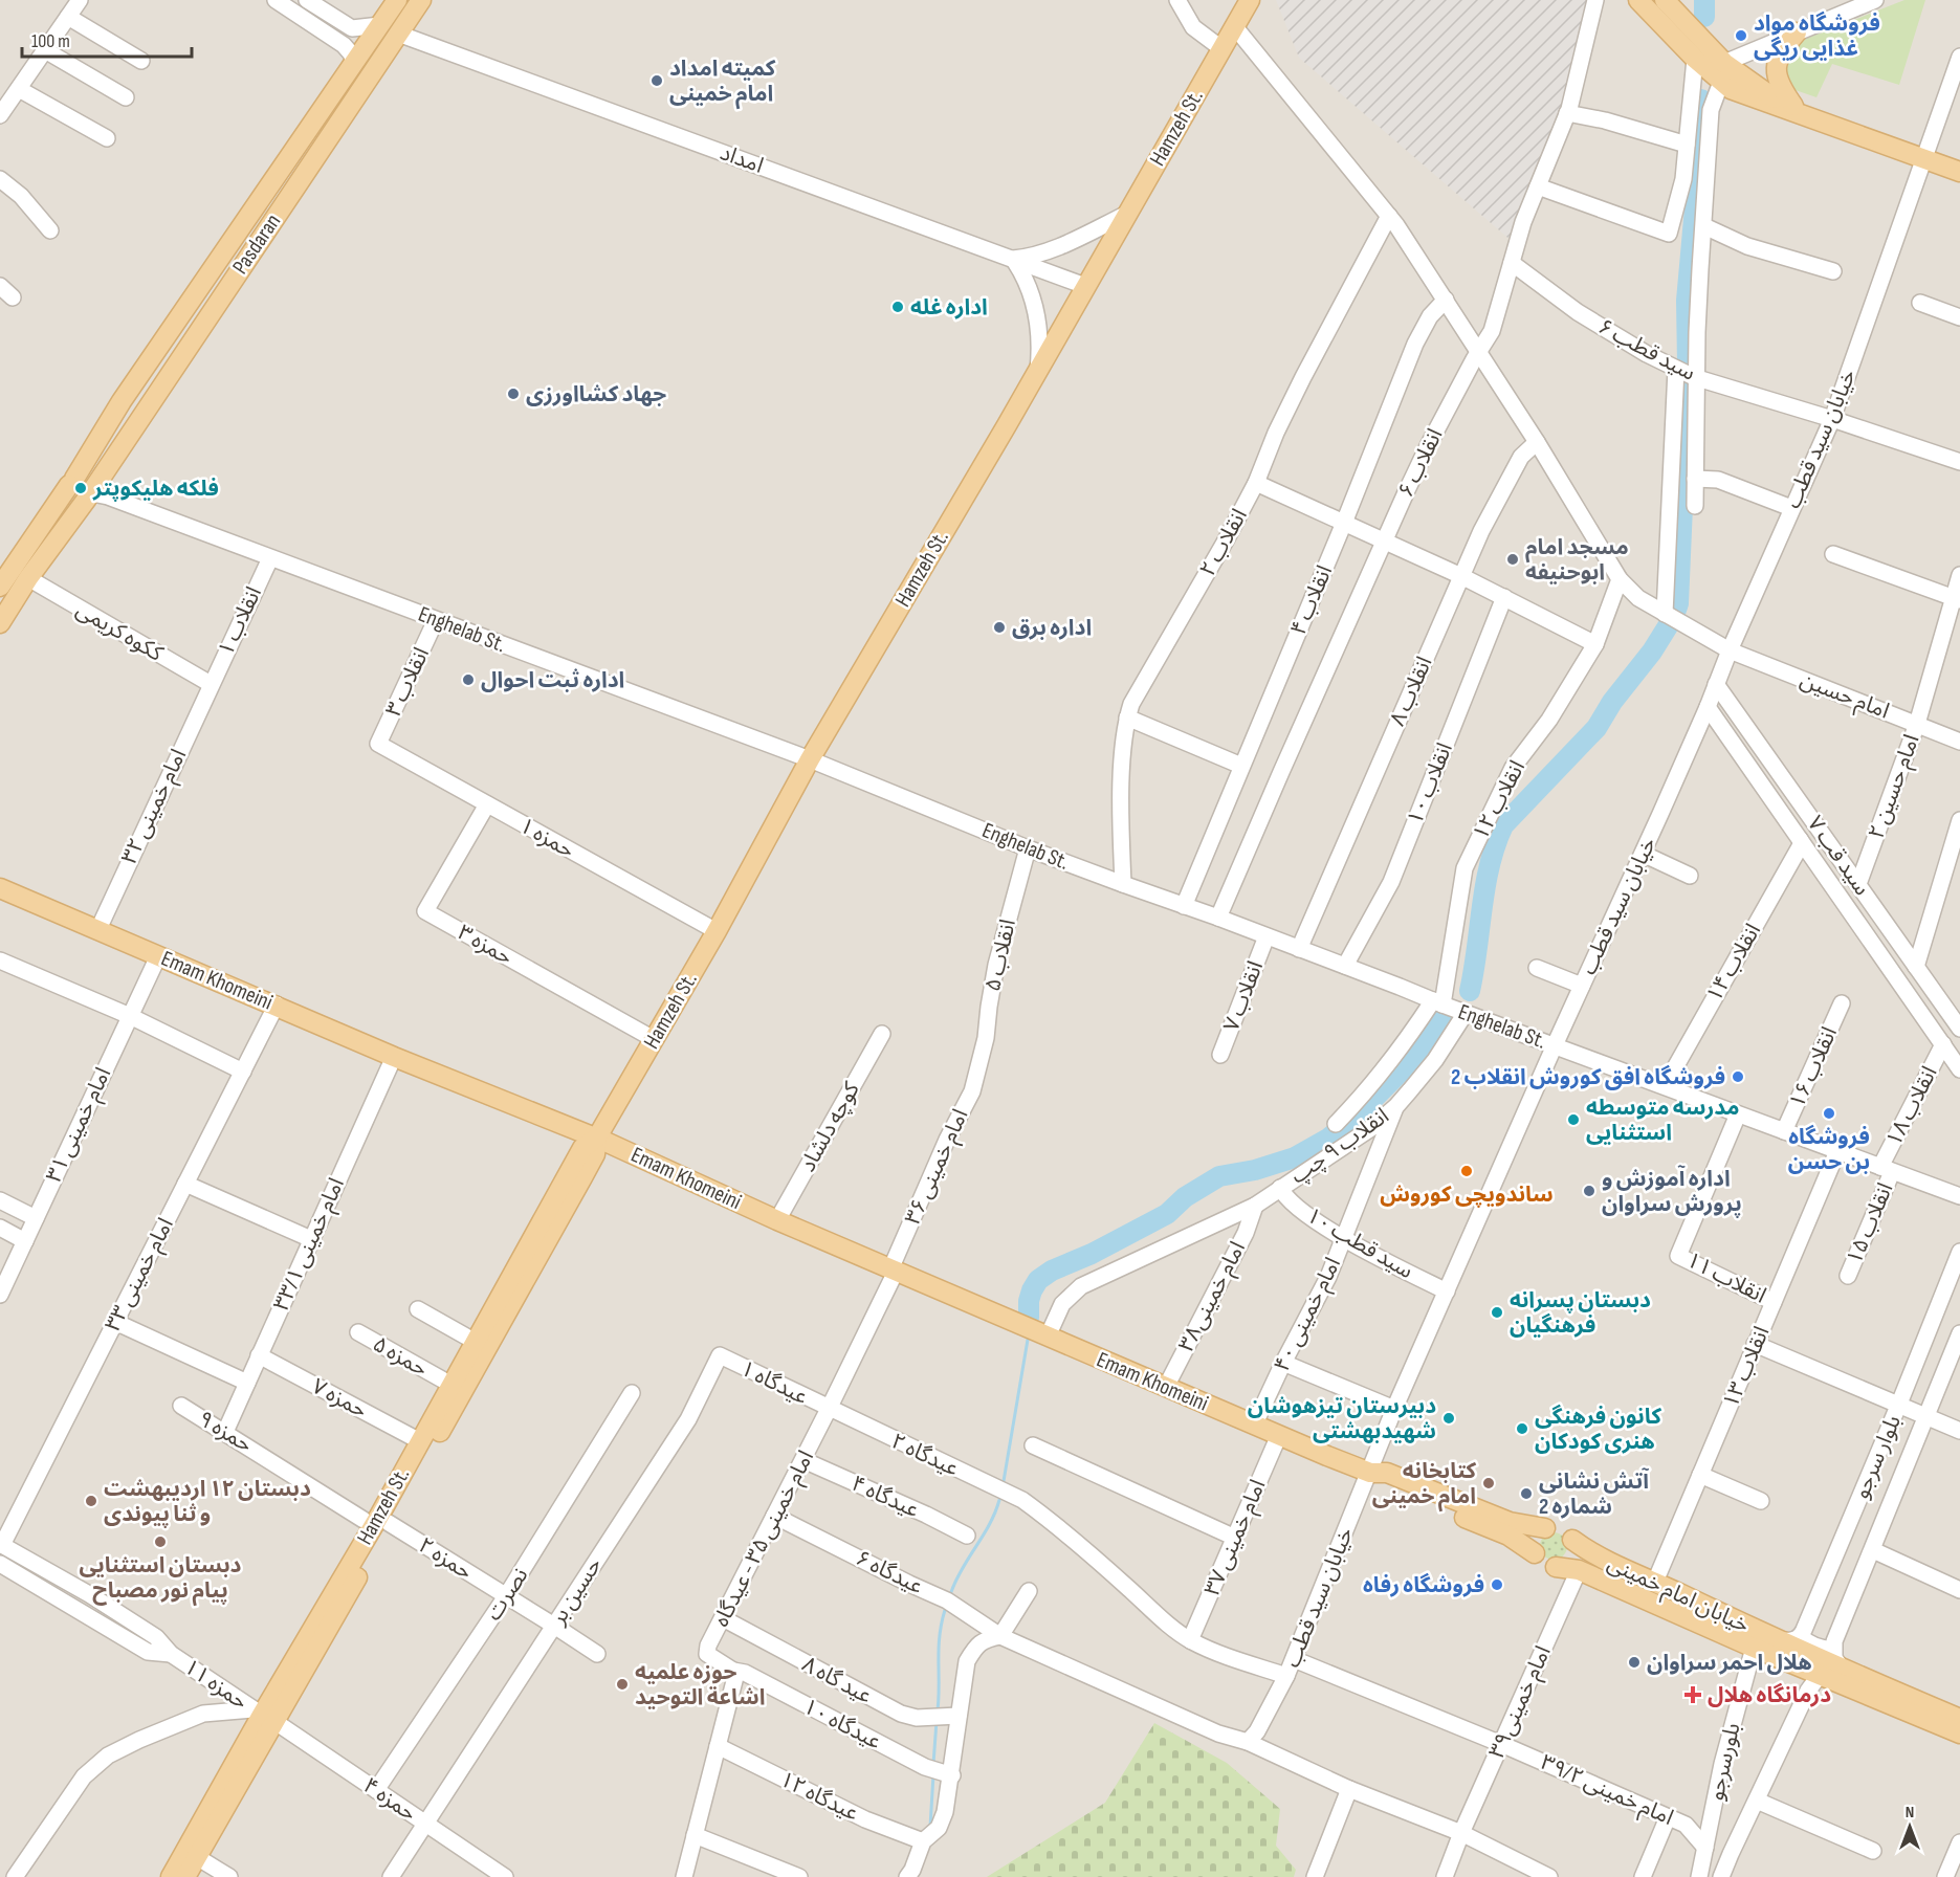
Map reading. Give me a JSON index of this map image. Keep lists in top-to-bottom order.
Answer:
{
  "streets": {
    "main road": [
      "Hamzeh St.",
      "Pasdaran",
      "Emam Khomeini",
      "خیابان امام خمینی"
    ],
    "street": [
      "امداد",
      "سید قطب ۶",
      "خیابان سید قطب",
      "انقلاب ۶",
      "انقلاب ۲",
      "انقلاب ۴",
      "انقلاب ۱",
      "Enghelab St.",
      "ککوه کریمی",
      "انقلاب ۳",
      "انقلاب ۸",
      "امام حسین",
      "انقلاب ۱۰",
      "امام حسین ۲",
      "انقلاب ۱۲",
      "امام خمینی ۳۲",
      "حمزه ۱",
      "سید قب ۷",
      "حمزه ۳",
      "انقلاب ۵",
      "انقلاب ۱۴",
      "انقلاب ۷",
      "انقلاب ۱۶",
      "انقلاب ۱۸",
      "امام خمینی ۳۱",
      "کوچه دلشاد",
      "انقلاب ۹ چپ",
      "امام خمینی ۳۶",
      "انقلاب ۱۵",
      "سید قطب ۱۰",
      "امام خمینی ۳۳/۱",
      "امام خمینی ۳۳",
      "انقلاب ۱۱",
      "امام خمینی۳۸",
      "امام خمینی ۴۰",
      "حمزه ۵",
      "انقلاب ۱۳",
      "عیدگاه ۱",
      "حمزه ۷",
      "حمزه ۹",
      "عیدگاه ۲",
      "بلوار سرجو",
      "عیدگاه ۴",
      "امام خمینی ۳۷",
      "امام خمینی ۳۵ - عیدگاه",
      "حمزه ۲",
      "عیدگاه ۶",
      "حسین بر",
      "نصرت",
      "عید گاه ۸",
      "حمزه ۱۱",
      "امام خمینی۳۹",
      "عیدگاه ۱۰",
      "بلورسرجو",
      "امام خمینی ۳۹/۲",
      "عیدگاه ۱۲",
      "حمزه ۴"
    ]
  },
  "crossings": [
    ["Hamzeh St.", "امداد"],
    ["Hamzeh St.", "Enghelab St."],
    ["Hamzeh St.", "امام حسین"],
    ["Hamzeh St.", "حمزه ۱"],
    ["Hamzeh St.", "حمزه ۳"],
    ["Hamzeh St.", "Emam Khomeini"],
    ["Hamzeh St.", "حمزه ۷"],
    ["Hamzeh St.", "حمزه ۹"],
    ["Hamzeh St.", "حمزه ۲"],
    ["Hamzeh St.", "حمزه ۱۱"],
    ["Hamzeh St.", "حمزه ۴"],
    ["امداد", "Pasdaran"],
    ["Pasdaran", "Enghelab St."],
    ["Pasdaran", "ککوه کریمی"],
    ["سید قطب ۶", "خیابان سید قطب"],
    ["سید قطب ۶", "انقلاب ۶"],
    ["خیابان سید قطب", "Enghelab St."],
    ["خیابان سید قطب", "امام حسین"],
    ["خیابان سید قطب", "سید قب ۷"],
    ["خیابان سید قطب", "Emam Khomeini"],
    ["خیابان سید قطب", "سید قطب ۱۰"],
    ["خیابان سید قطب", "عیدگاه ۲"],
    ["خیابان سید قطب", "عیدگاه ۶"],
    ["خیابان سید قطب", "امام خمینی ۳۹/۲"],
    ["انقلاب ۶", "Enghelab St."],
    ["انقلاب ۶", "امام حسین"],
    ["انقلاب ۲", "Enghelab St."],
    ["انقلاب ۲", "امام حسین"],
    ["انقلاب ۴", "Enghelab St."],
    ["انقلاب ۴", "امام حسین"],
    ["انقلاب ۱", "Enghelab St."],
    ["انقلاب ۱", "ککوه کریمی"],
    ["انقلاب ۱", "امام خمینی ۳۲"],
    ["Enghelab St.", "انقلاب ۳"],
    ["Enghelab St.", "انقلاب ۸"],
    ["Enghelab St.", "انقلاب ۱۰"],
    ["Enghelab St.", "انقلاب ۱۲"],
    ["Enghelab St.", "انقلاب ۵"],
    ["Enghelab St.", "انقلاب ۱۴"],
    ["Enghelab St.", "انقلاب ۷"],
    ["Enghelab St.", "انقلاب ۱۶"],
    ["Enghelab St.", "انقلاب ۱۸"],
    ["Enghelab St.", "انقلاب ۹ چپ"],
    ["Enghelab St.", "انقلاب ۱۵"],
    ["Enghelab St.", "انقلاب ۱۱"],
    ["Enghelab St.", "انقلاب ۱۳"],
    ["ککوه کریمی", "امام خمینی ۳۲"],
    ["انقلاب ۳", "حمزه ۱"],
    ["انقلاب ۸", "امام حسین"],
    ["امام حسین", "امام حسین ۲"],
    ["امام حسین", "انقلاب ۱۲"],
    ["امام حسین ۲", "سید قب ۷"],
    ["امام خمینی ۳۲", "Emam Khomeini"],
    ["حمزه ۱", "حمزه ۳"],
    ["انقلاب ۵", "امام خمینی ۳۶"],
    ["Emam Khomeini", "امام خمینی ۳۱"],
    ["Emam Khomeini", "کوچه دلشاد"],
    ["Emam Khomeini", "انقلاب ۹ چپ"],
    ["Emam Khomeini", "امام خمینی ۳۶"],
    ["Emam Khomeini", "امام خمینی ۳۳/۱"],
    ["Emam Khomeini", "امام خمینی ۳۳"],
    ["Emam Khomeini", "امام خمینی۳۸"],
    ["Emam Khomeini", "امام خمینی ۴۰"],
    ["Emam Khomeini", "امام خمینی ۳۷"],
    ["Emam Khomeini", "امام خمینی ۳۵ - عیدگاه"],
    ["انقلاب ۱۸", "انقلاب ۱۵"],
    ["انقلاب ۹ چپ", "سید قطب ۱۰"],
    ["انقلاب ۹ چپ", "امام خمینی۳۸"],
    ["انقلاب ۹ چپ", "امام خمینی ۴۰"],
    ["امام خمینی ۳۶", "امام خمینی ۳۵ - عیدگاه"],
    ["سید قطب ۱۰", "امام خمینی ۴۰"],
    ["امام خمینی ۳۳/۱", "حمزه ۷"],
    ["امام خمینی ۳۳/۱", "حمزه ۹"],
    ["انقلاب ۱۱", "انقلاب ۱۳"],
    ["انقلاب ۱۳", "خیابان امام خمینی"],
    ["عیدگاه ۱", "عیدگاه ۲"],
    ["عیدگاه ۱", "امام خمینی ۳۵ - عیدگاه"],
    ["عیدگاه ۱", "حسین بر"],
    ["حمزه ۹", "حمزه ۲"],
    ["عیدگاه ۲", "امام خمینی ۳۷"],
    ["عیدگاه ۲", "امام خمینی ۳۵ - عیدگاه"],
    ["عیدگاه ۴", "امام خمینی ۳۵ - عیدگاه"],
    ["امام خمینی ۳۵ - عیدگاه", "عیدگاه ۶"],
    ["امام خمینی ۳۵ - عیدگاه", "عید گاه ۸"],
    ["امام خمینی ۳۵ - عیدگاه", "عیدگاه ۱۰"],
    ["حمزه ۲", "حسین بر"],
    ["حمزه ۲", "نصرت"],
    ["عیدگاه ۶", "امام خمینی۳۹"],
    ["حسین بر", "حمزه ۴"],
    ["نصرت", "حمزه ۴"],
    ["خیابان امام خمینی", "امام خمینی۳۹"],
    ["خیابان امام خمینی", "بلورسرجو"],
    ["حمزه ۱۱", "حمزه ۴"],
    ["امام خمینی۳۹", "امام خمینی ۳۹/۲"],
    ["بلورسرجو", "امام خمینی ۳۹/۲"]
  ],
  "places": {
    "other": [
      "فروشگاه مواد غذایی ریگی",
      "کمیته امداد امام خمینی",
      "اداره غله",
      "جهاد کشااورزی",
      "فلکه هلیکوپتر",
      "مسجد امام ابوحنیفه",
      "اداره برق",
      "اداره ثبت احوال",
      "فروشگاه افق کوروش انقلاب 2",
      "فروشگاه بن حسن",
      "مدرسه متوسطه استثنایی",
      "ساندویچی کوروش",
      "اداره آموزش و پرورش سراوان",
      "دبستان پسرانه فرهنگیان",
      "دبیرستان تیزهوشان شهیدبهشتی",
      "کانون فرهنگی هنری کودکان",
      "کتابخانه امام خمینی",
      "آتش نشانی شماره 2",
      "دبستان ۱۲ اردیبهشت و ثنا پیوندی",
      "دبستان استثنایی پیام نور مصباح",
      "فروشگاه رفاه",
      "هلال احمر سراوان",
      "حوزه علمیه اشاعة التوحید"
    ],
    "health": ["درمانگاه هلال"]
  },
  "scale_bar": "100 m",
  "north": "top"
}
